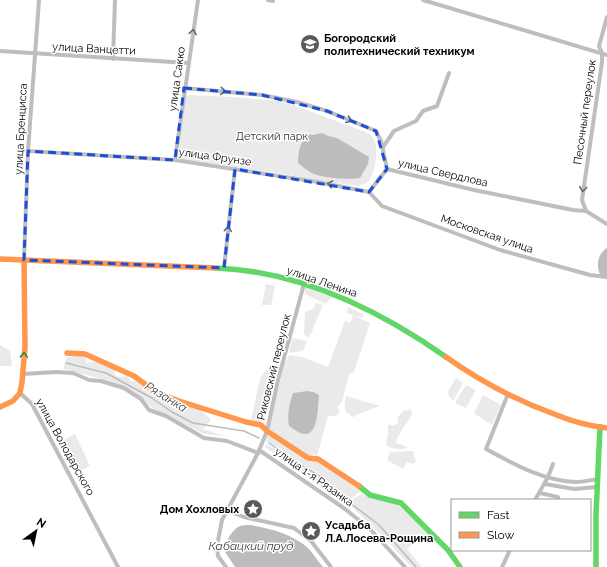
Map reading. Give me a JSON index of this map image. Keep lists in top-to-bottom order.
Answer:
{
  "streets": {
    "main road": ["улица Ленина", "улица Володарского"],
    "street": [
      "улица Ванцетти",
      "улица Сакко",
      "Песочный переулок",
      "улица Бренцисса",
      "улица Фрунзе",
      "улица Свердлова",
      "Московская улица",
      "Риковский переулок",
      "улица 1-я Рязанка"
    ]
  },
  "crossings": [
    ["улица Ванцетти", "улица Сакко"],
    ["улица Ванцетти", "улица Бренцисса"],
    ["улица Сакко", "улица Фрунзе"],
    ["улица Сакко", "улица Свердлова"],
    ["Песочный переулок", "улица Свердлова"],
    ["улица Бренцисса", "улица Фрунзе"],
    ["улица Бренцисса", "улица Ленина"],
    ["улица Бренцисса", "улица Володарского"],
    ["улица Фрунзе", "Московская улица"],
    ["улица Ленина", "Риковский переулок"],
    ["улица Ленина", "улица Володарского"],
    ["Риковский переулок", "улица 1-я Рязанка"],
    ["улица Володарского", "улица 1-я Рязанка"]
  ],
  "one_way": [
    "улица Сакко",
    "Песочный переулок",
    "улица Фрунзе",
    "улица Свердлова"
  ],
  "water": ["Рязанка", "Кабацкий пруд"],
  "parks": ["Детский парк"],
  "places": {
    "school or university": ["Богородский политехнический техникум"],
    "place": ["Дом Хохловых", "Усадьба Л.А.Лосева-Рощина"]
  },
  "legend": ["Fast", "Slow"],
  "north": "top right"
}
